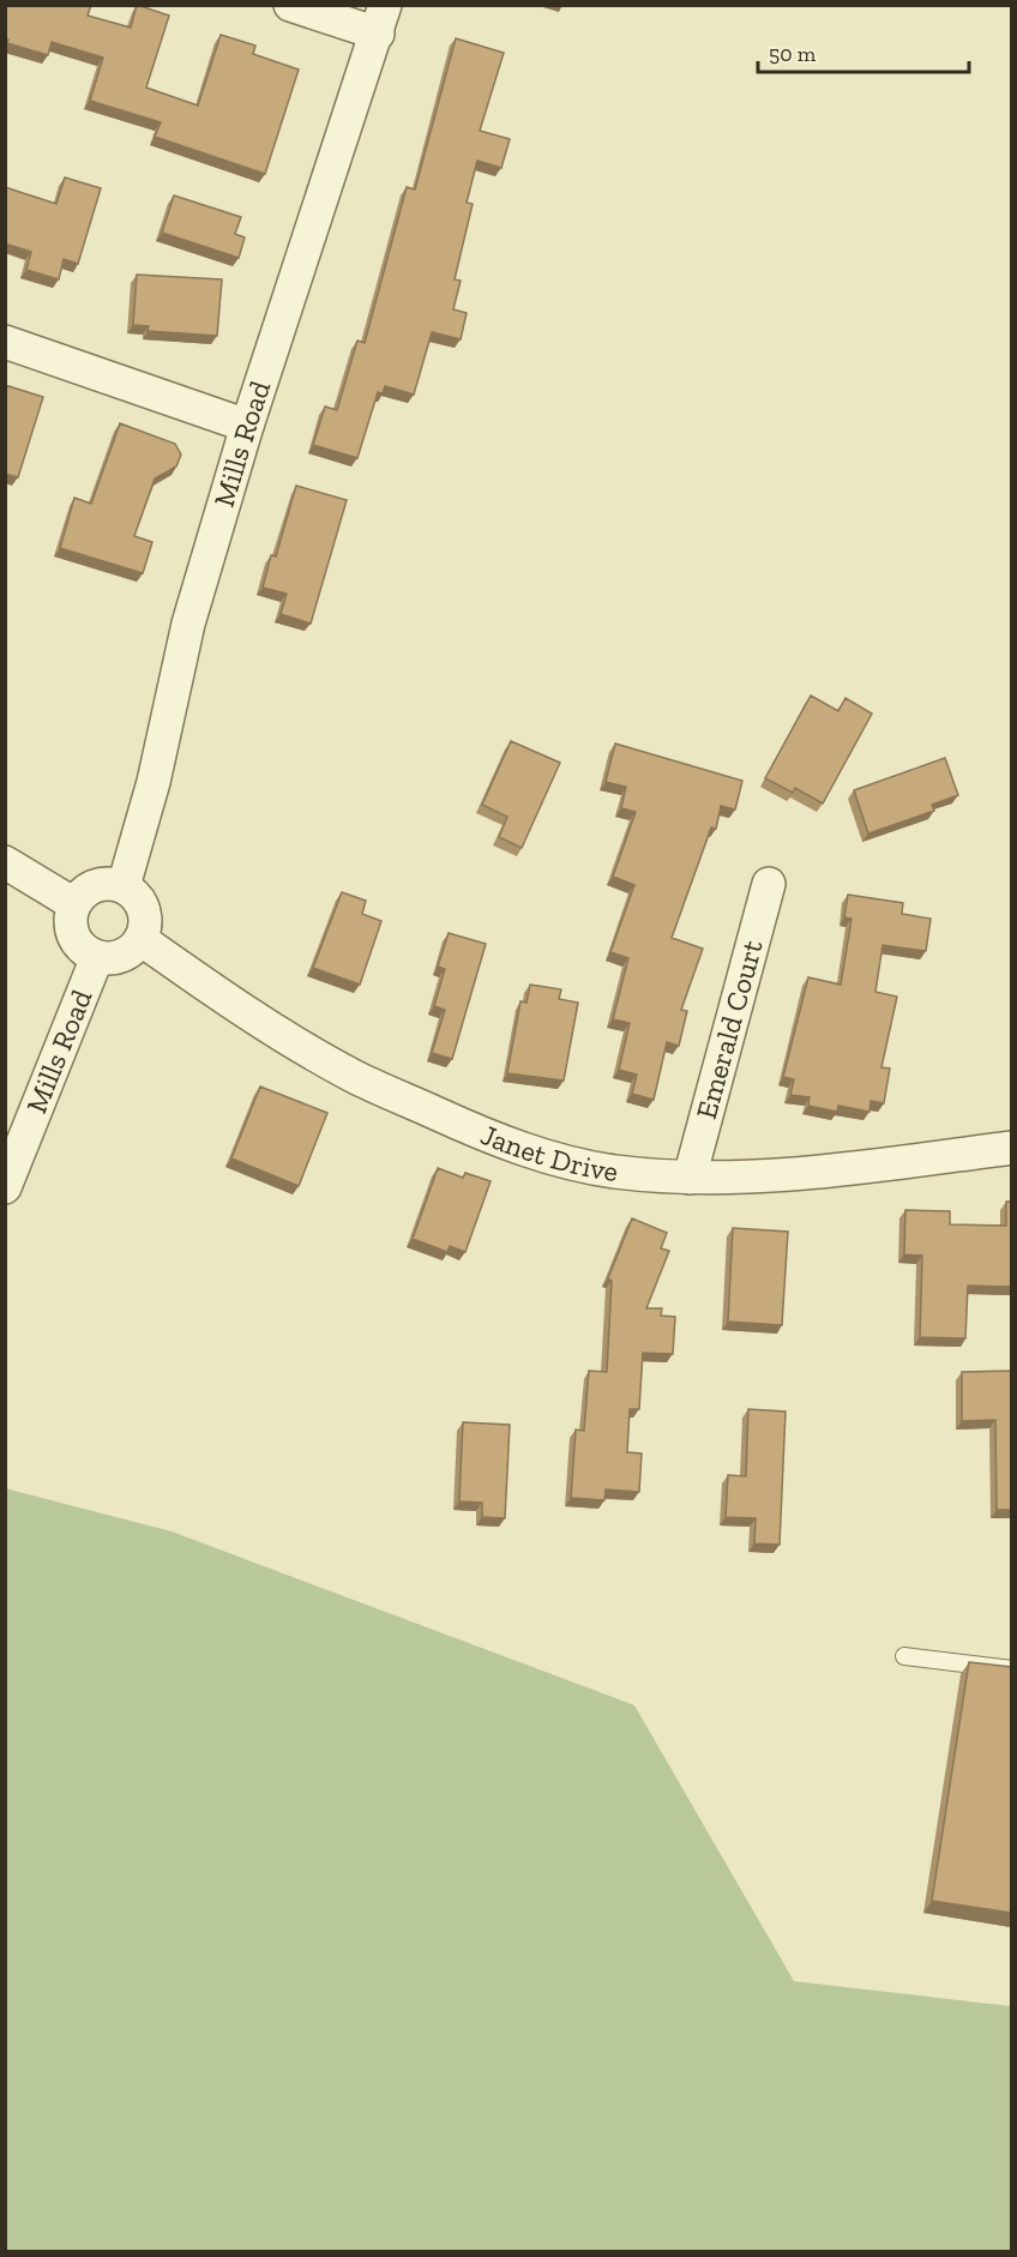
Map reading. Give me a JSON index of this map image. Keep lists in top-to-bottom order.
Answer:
{
  "streets": {
    "street": ["Mills Road", "Emerald Court", "Janet Drive"]
  },
  "crossings": [
    ["Mills Road", "Janet Drive"],
    ["Emerald Court", "Janet Drive"]
  ],
  "scale_bar": "50 m"
}
